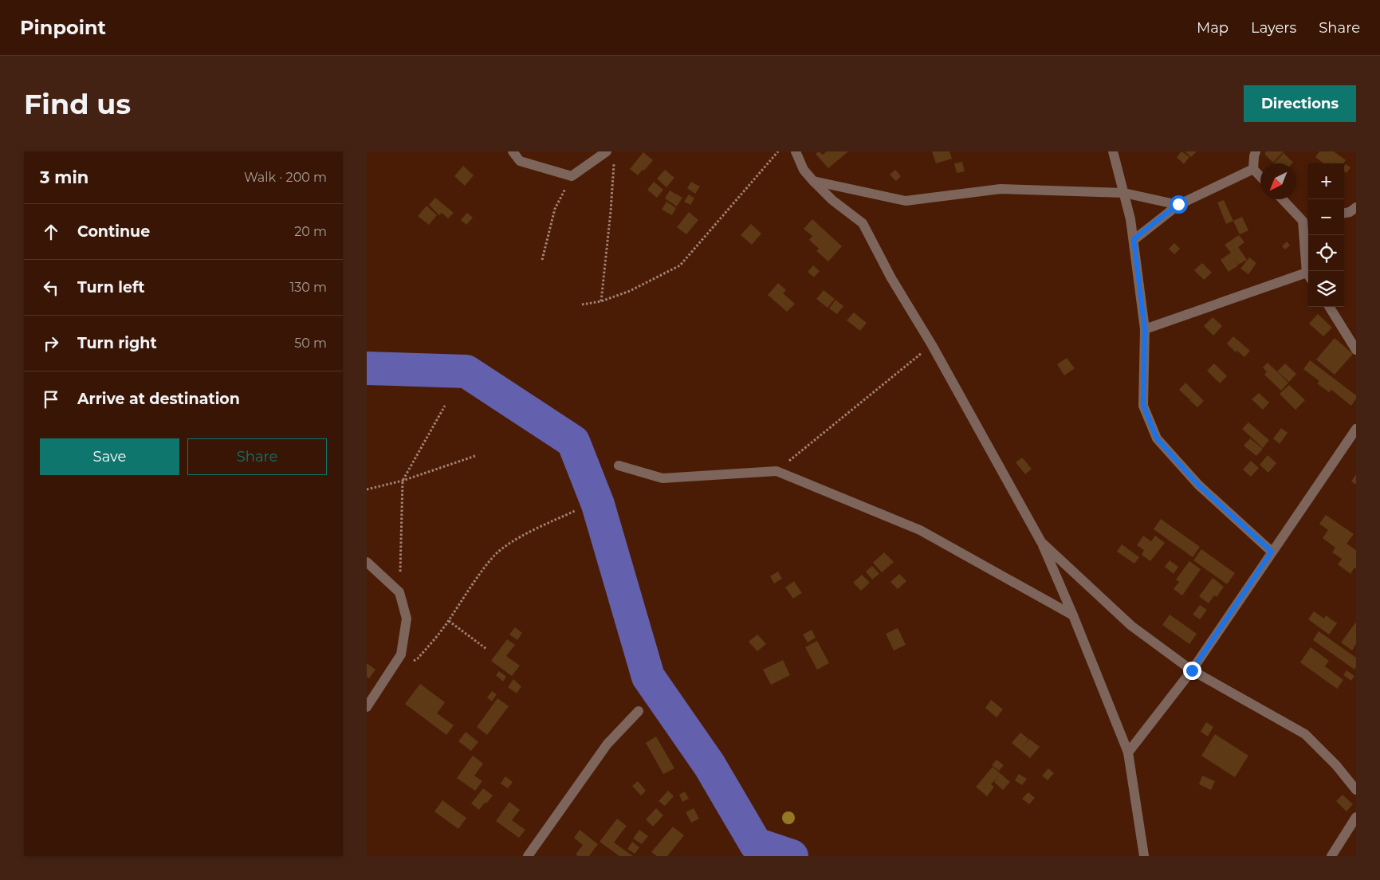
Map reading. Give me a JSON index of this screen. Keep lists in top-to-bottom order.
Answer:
{
  "north": "bottom left",
  "page": {
    "header": "Pinpoint",
    "nav": ["Map", "Layers", "Share"],
    "buttons": [
      "Directions",
      ["Save", "Share"]
    ],
    "title": "Find us",
    "heading": ["3 min", "Walk · 200 m"],
    "map_buttons": ["+", "−"],
    "list": [
      ["Continue", "20 m"],
      ["Turn left", "130 m"],
      ["Turn right", "50 m"],
      "Arrive at destination"
    ]
  }
}
